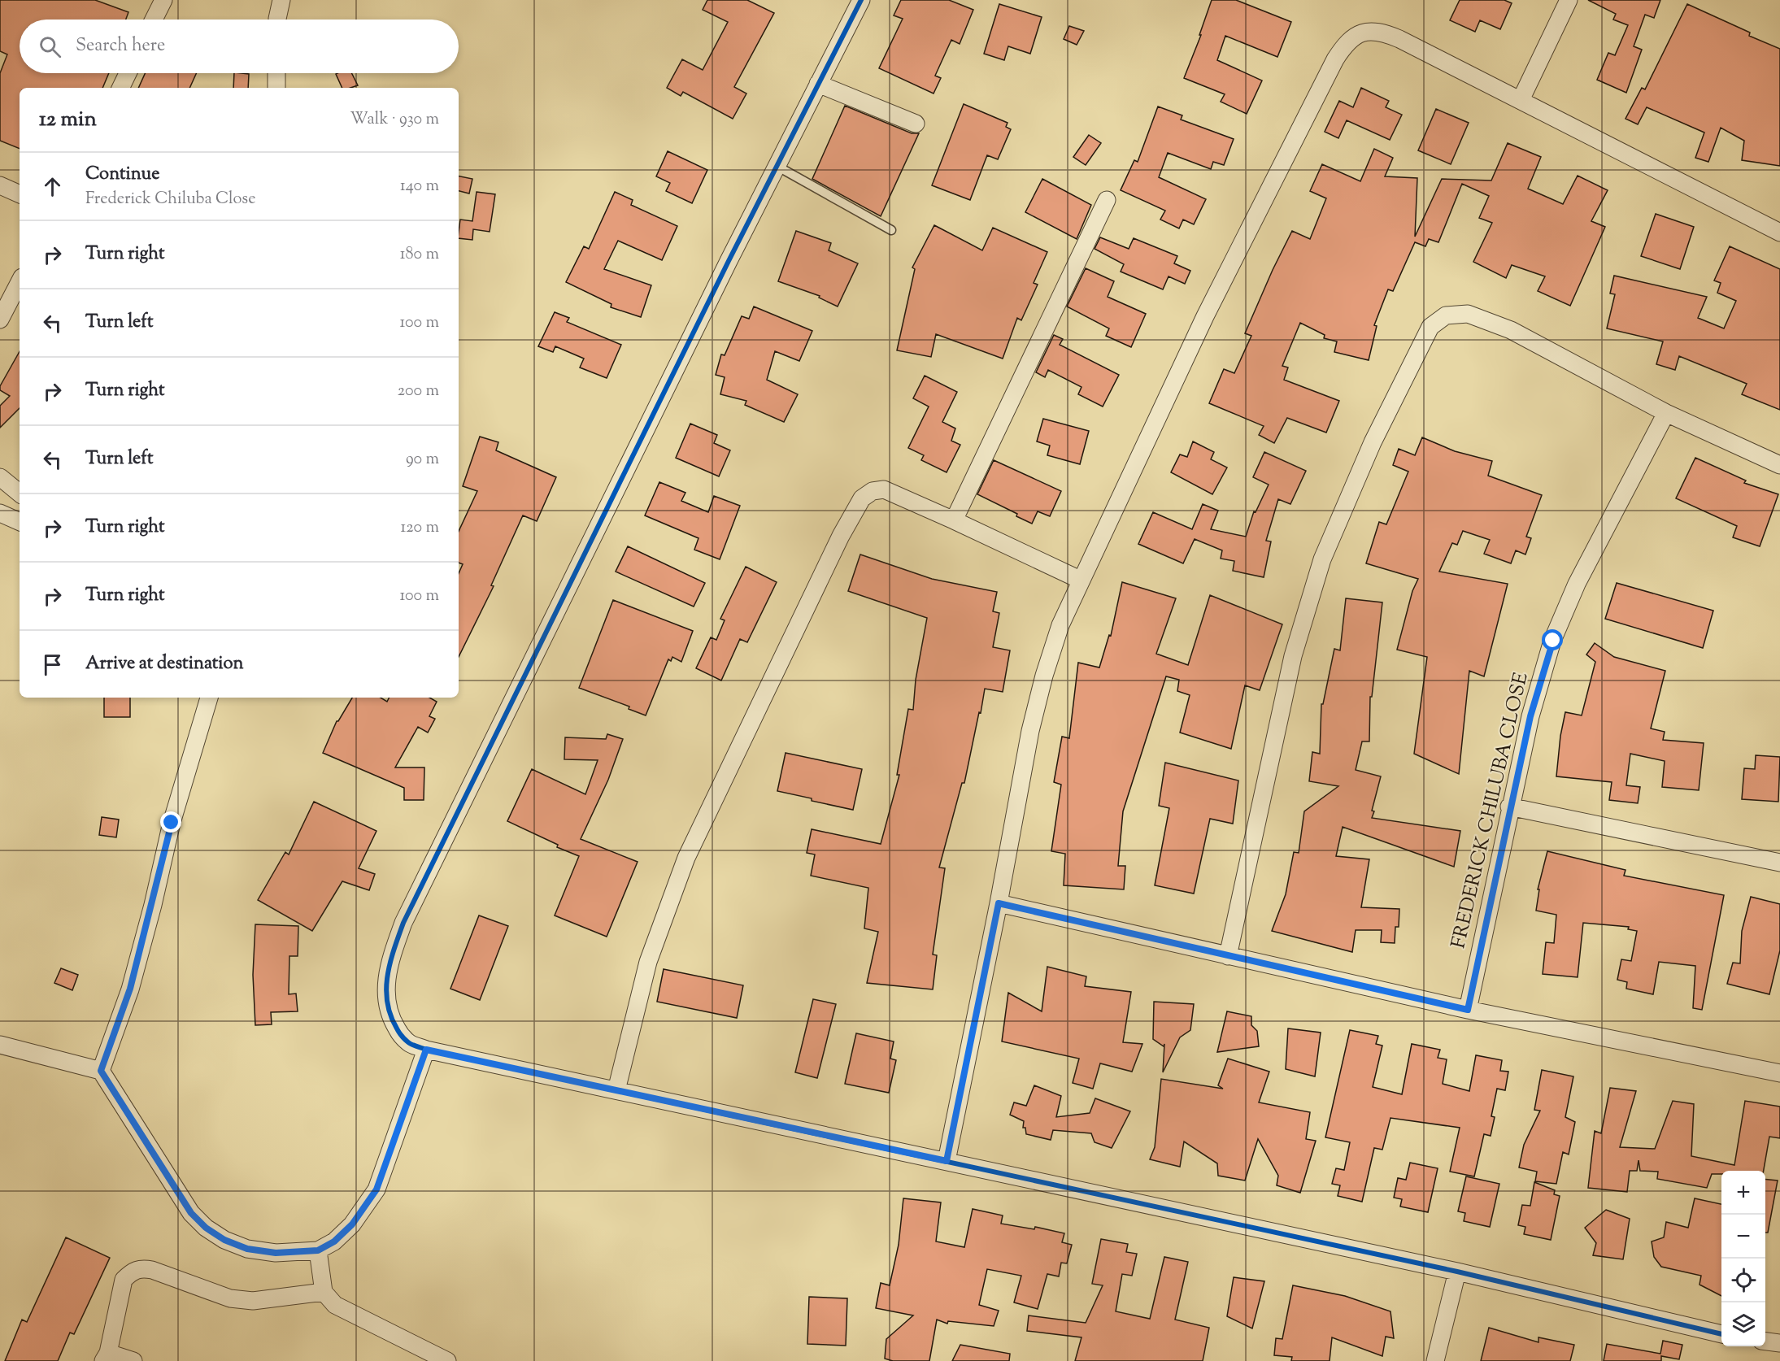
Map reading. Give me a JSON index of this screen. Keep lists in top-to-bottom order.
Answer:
{
  "streets": {
    "street": ["FREDERICK CHILUBA CLOSE"]
  },
  "page": {
    "search": "Search here",
    "heading": ["12 min", "Walk · 930 m"],
    "list": [
      ["Continue", "Frederick Chiluba Close", "140 m"],
      ["Turn right", "180 m"],
      ["Turn left", "100 m"],
      ["Turn right", "200 m"],
      ["Turn left", "90 m"],
      ["Turn right", "120 m"],
      ["Turn right", "100 m"],
      "Arrive at destination"
    ],
    "map_buttons": ["+", "−"]
  }
}
